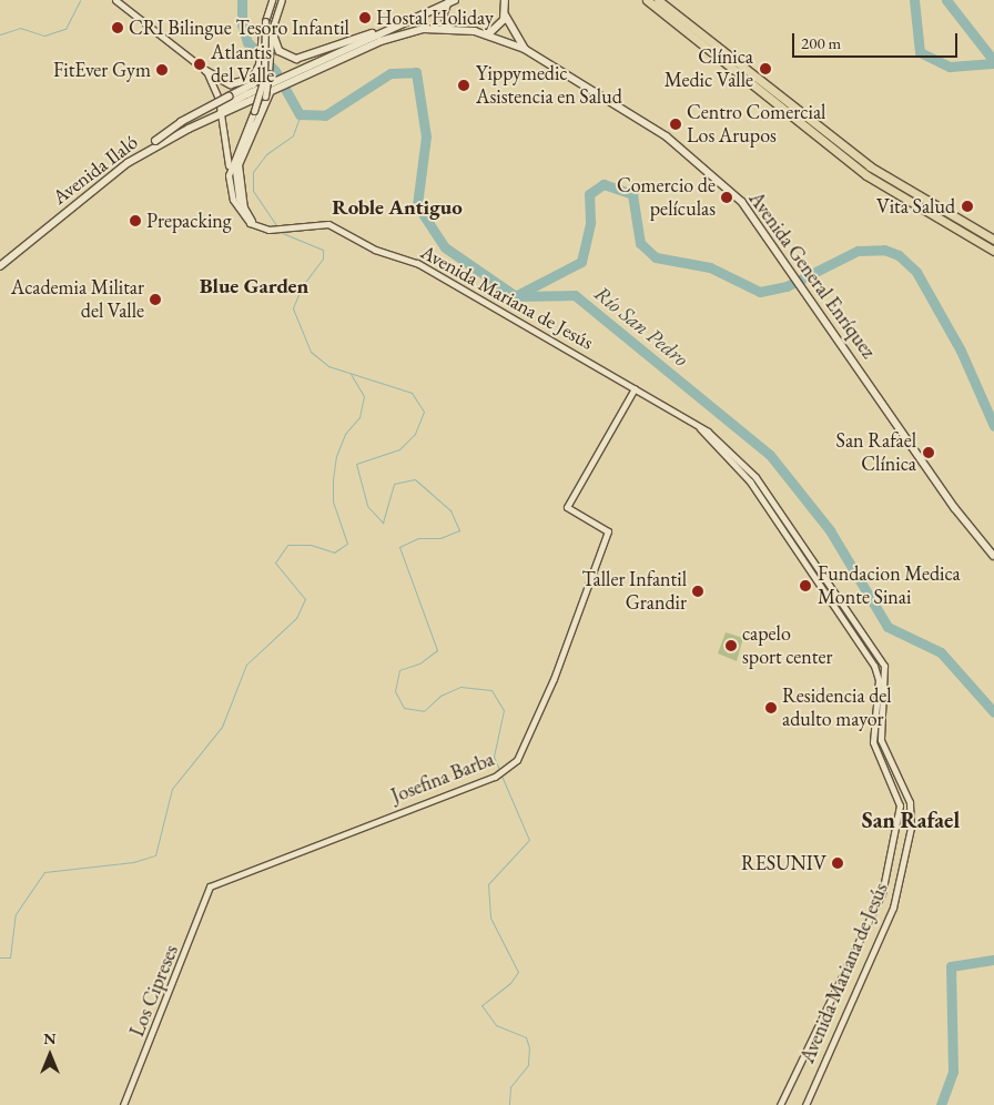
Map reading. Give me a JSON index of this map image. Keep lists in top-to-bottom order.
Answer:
{
  "streets": {
    "main road": ["Avenida Ilaló", "Avenida General Enríquez"],
    "street": ["Avenida Mariana de Jesús", "Josefina Barba", "Los Cipreses"]
  },
  "crossings": [
    ["Avenida Ilaló", "Avenida General Enríquez"],
    ["Avenida Mariana de Jesús", "Josefina Barba"],
    ["Josefina Barba", "Los Cipreses"]
  ],
  "districts": ["Roble Antiguo", "Blue Garden", "San Rafael"],
  "water": ["Río San Pedro"],
  "places": [
    "Hostal Holiday",
    "CRI Bilingue Tesoro Infantil",
    "Atlantis del Valle",
    "Clínica Medic Valle",
    "FitEver Gym",
    "Yippymedic Asistencia en Salud",
    "Centro Comercial Los Arupos",
    "Comercio de películas",
    "Vita Salud",
    "Prepacking",
    "Academia Militar del Valle",
    "San Rafael Clínica",
    "Fundacion Medica Monte Sinai",
    "Taller Infantil Grandir",
    "capelo sport center",
    "Residencia del adulto mayor",
    "RESUNIV"
  ],
  "scale_bar": "200 m",
  "north": "top"
}
